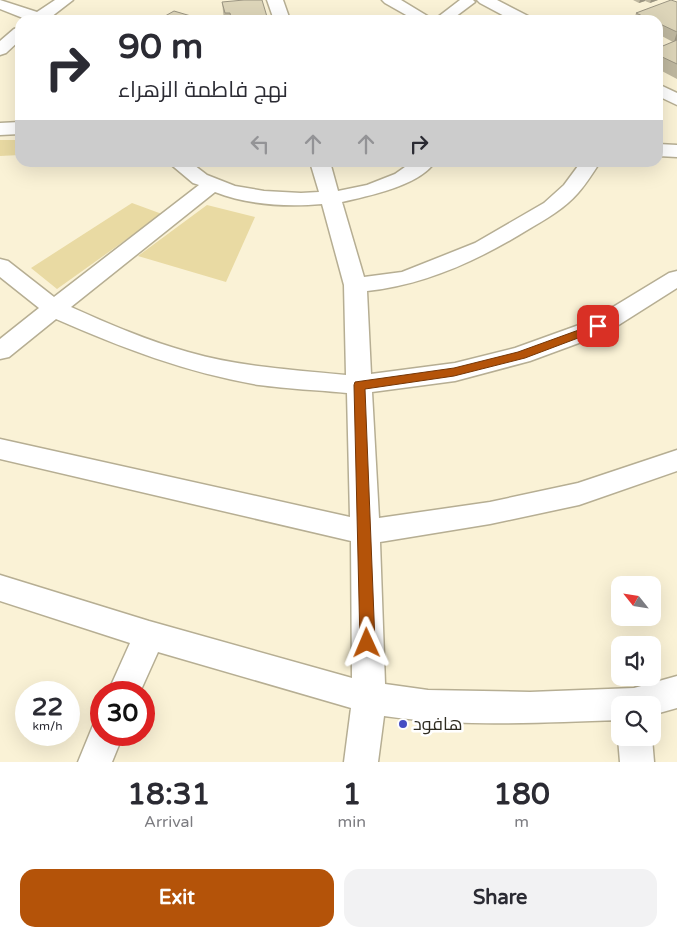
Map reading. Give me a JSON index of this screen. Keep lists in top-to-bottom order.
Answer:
{
  "places": ["هافود"],
  "north": "top left",
  "page": {
    "turn": ["90 m", "نهج فاطمة الزهراء"],
    "speed": "22 km/h",
    "limit": "30",
    "eta": [
      "18:31",
      "Arrival",
      "1",
      "min",
      "180",
      "m"
    ],
    "buttons": ["Exit", "Share"]
  }
}
